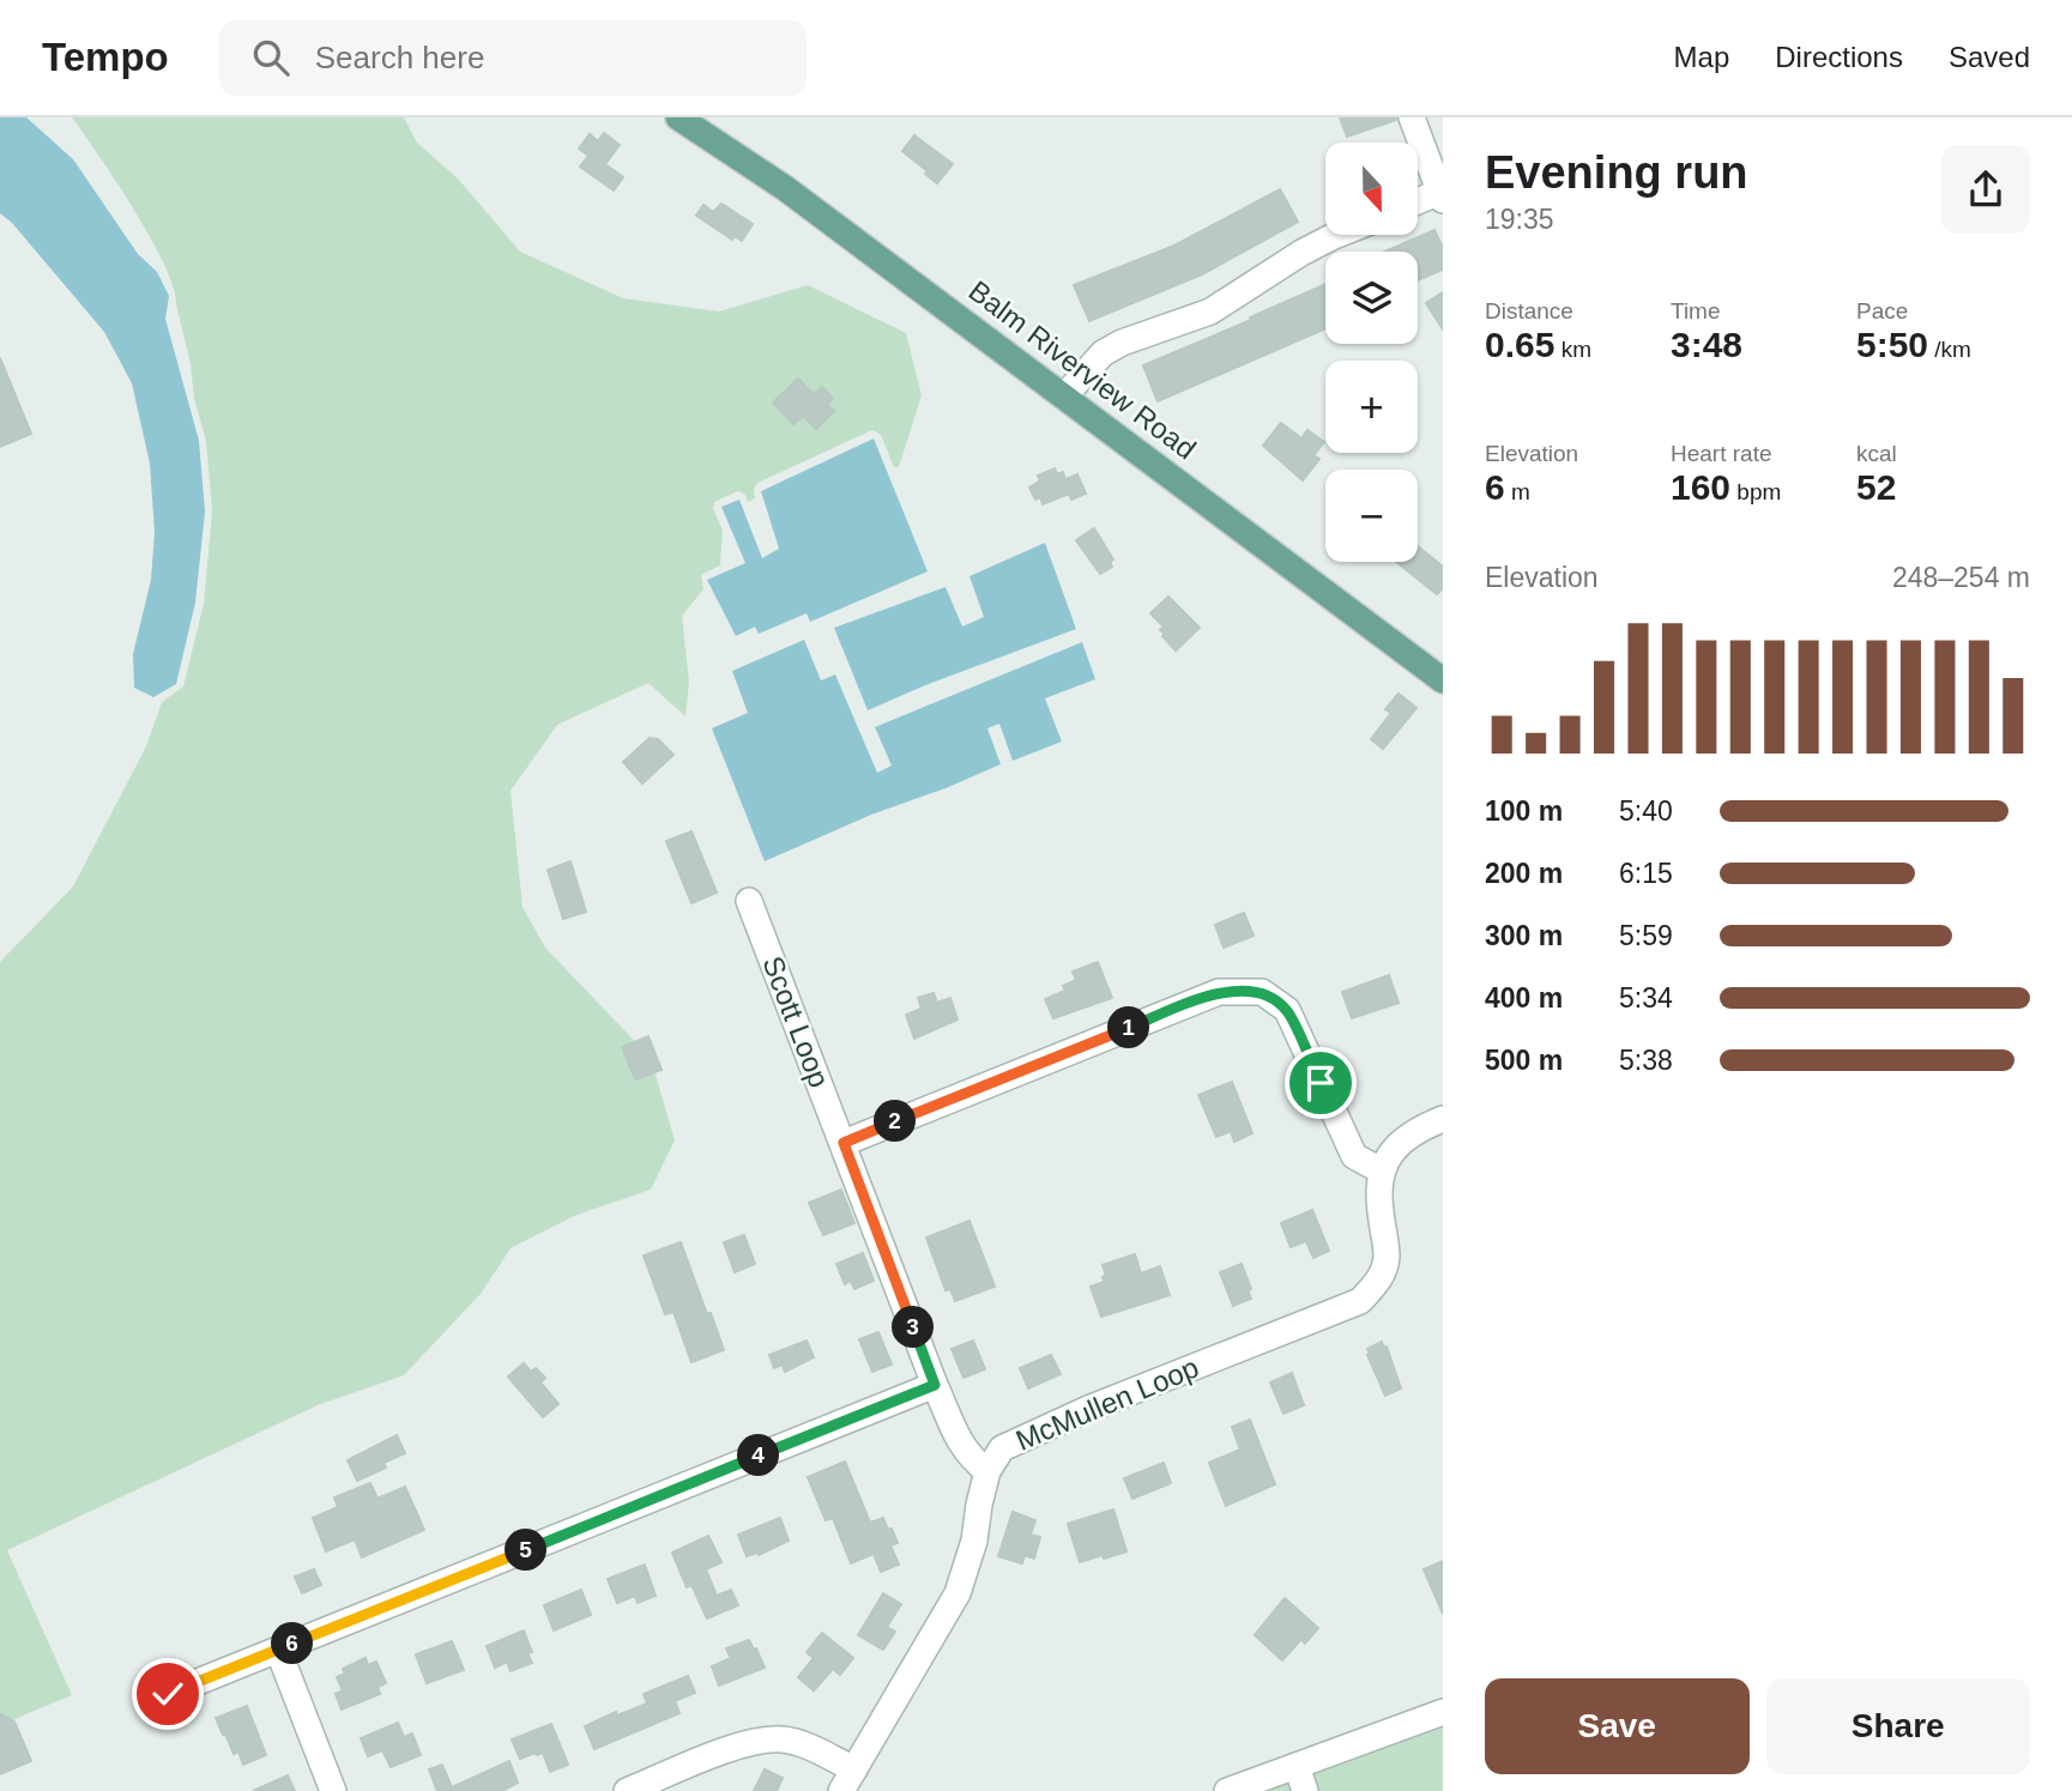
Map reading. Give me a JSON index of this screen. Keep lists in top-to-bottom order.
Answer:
{
  "streets": {
    "main road": ["Balm Riverview Road"],
    "street": ["Scott Loop", "McMullen Loop"]
  },
  "crossings": [
    ["Scott Loop", "McMullen Loop"]
  ],
  "north": "bottom",
  "page": {
    "header": "Tempo",
    "search": "Search here",
    "nav": ["Map", "Directions", "Saved"],
    "heading": ["Evening run", "19:35"],
    "map_buttons": ["+", "−"],
    "stats": [
      ["Distance", "0.65 km"],
      ["Time", "3:48"],
      ["Pace", "5:50 /km"],
      ["Elevation", "6 m"],
      ["Heart rate", "160 bpm"],
      ["kcal", "52"]
    ],
    "chart": ["Elevation", "248–254 m"],
    "list": [
      {
        "name": "100 m",
        "note": "5:40"
      },
      {
        "name": "200 m",
        "note": "6:15"
      },
      {
        "name": "300 m",
        "note": "5:59"
      },
      {
        "name": "400 m",
        "note": "5:34"
      },
      {
        "name": "500 m",
        "note": "5:38"
      }
    ],
    "pins": [
      "1",
      "2",
      "3",
      "4",
      "5",
      "6"
    ],
    "buttons": ["Save", "Share"]
  }
}
